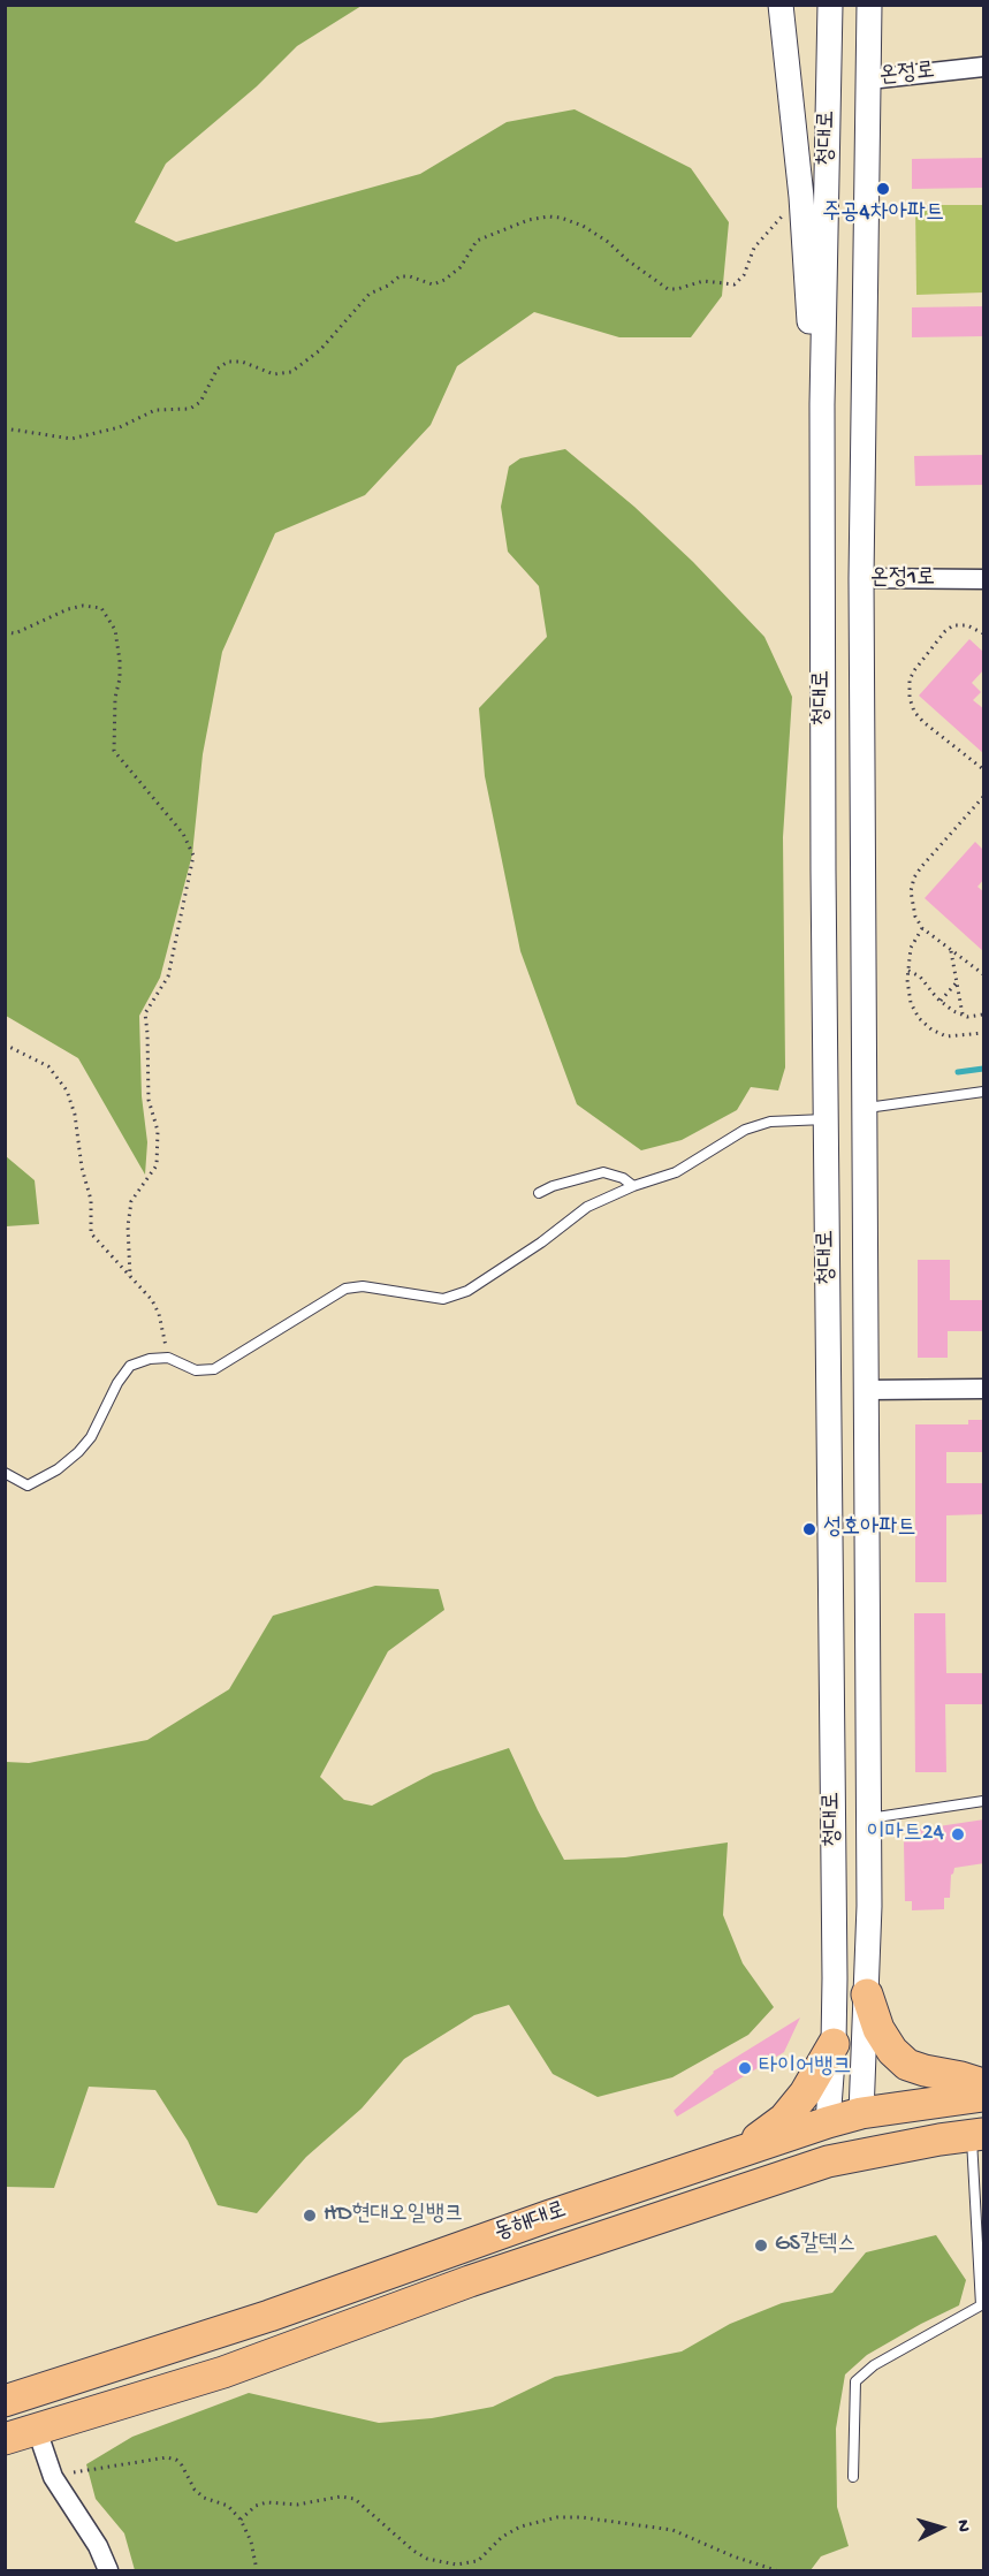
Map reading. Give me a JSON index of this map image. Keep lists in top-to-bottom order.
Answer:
{
  "streets": {
    "main road": ["동해대로"],
    "street": ["온정로", "청대로", "온정1로"]
  },
  "crossings": [
    ["온정로", "청대로"],
    ["청대로", "온정1로"],
    ["청대로", "동해대로"]
  ],
  "places": [
    "주공4차아파트",
    "성호아파트",
    "이마트24",
    "타이어뱅크",
    "HD현대오일뱅크",
    "GS칼텍스"
  ],
  "north": "right"
}
